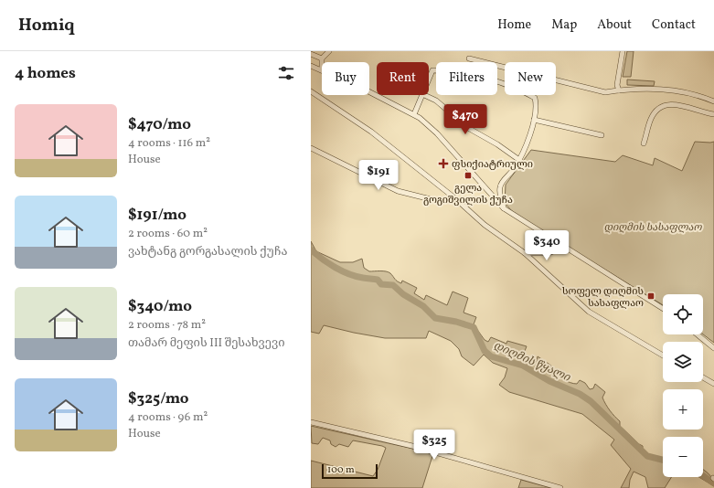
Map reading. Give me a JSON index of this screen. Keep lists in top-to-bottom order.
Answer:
{
  "water": ["დიღმის წყალი"],
  "parks": ["დიღმის სასაფლაო"],
  "places": {
    "health": ["ფსიქიატრიული"],
    "transit": ["გელა გოგიშვილის ქუჩა", "სოფელ დიღმის სასაფლაო"]
  },
  "scale_bar": "100 m",
  "page": {
    "header": "Homiq",
    "nav": [
      "Home",
      "Map",
      "About",
      "Contact"
    ],
    "heading": "4 homes",
    "chip": [
      "Buy",
      "Rent",
      "Filters",
      "New"
    ],
    "list": [
      {
        "name": "$470/mo",
        "note": "4 rooms · 116 m² · House"
      },
      {
        "name": "$191/mo",
        "note": "2 rooms · 60 m² · ვახტანგ გორგასალის ქუჩა"
      },
      {
        "name": "$340/mo",
        "note": "2 rooms · 78 m² · თამარ მეფის III შესახვევი"
      },
      {
        "name": "$325/mo",
        "note": "4 rooms · 96 m² · House"
      }
    ],
    "price": [
      "$470",
      "$191",
      "$340",
      "$325"
    ],
    "map_buttons": ["+", "−"],
    "scale": "100 m"
  }
}
